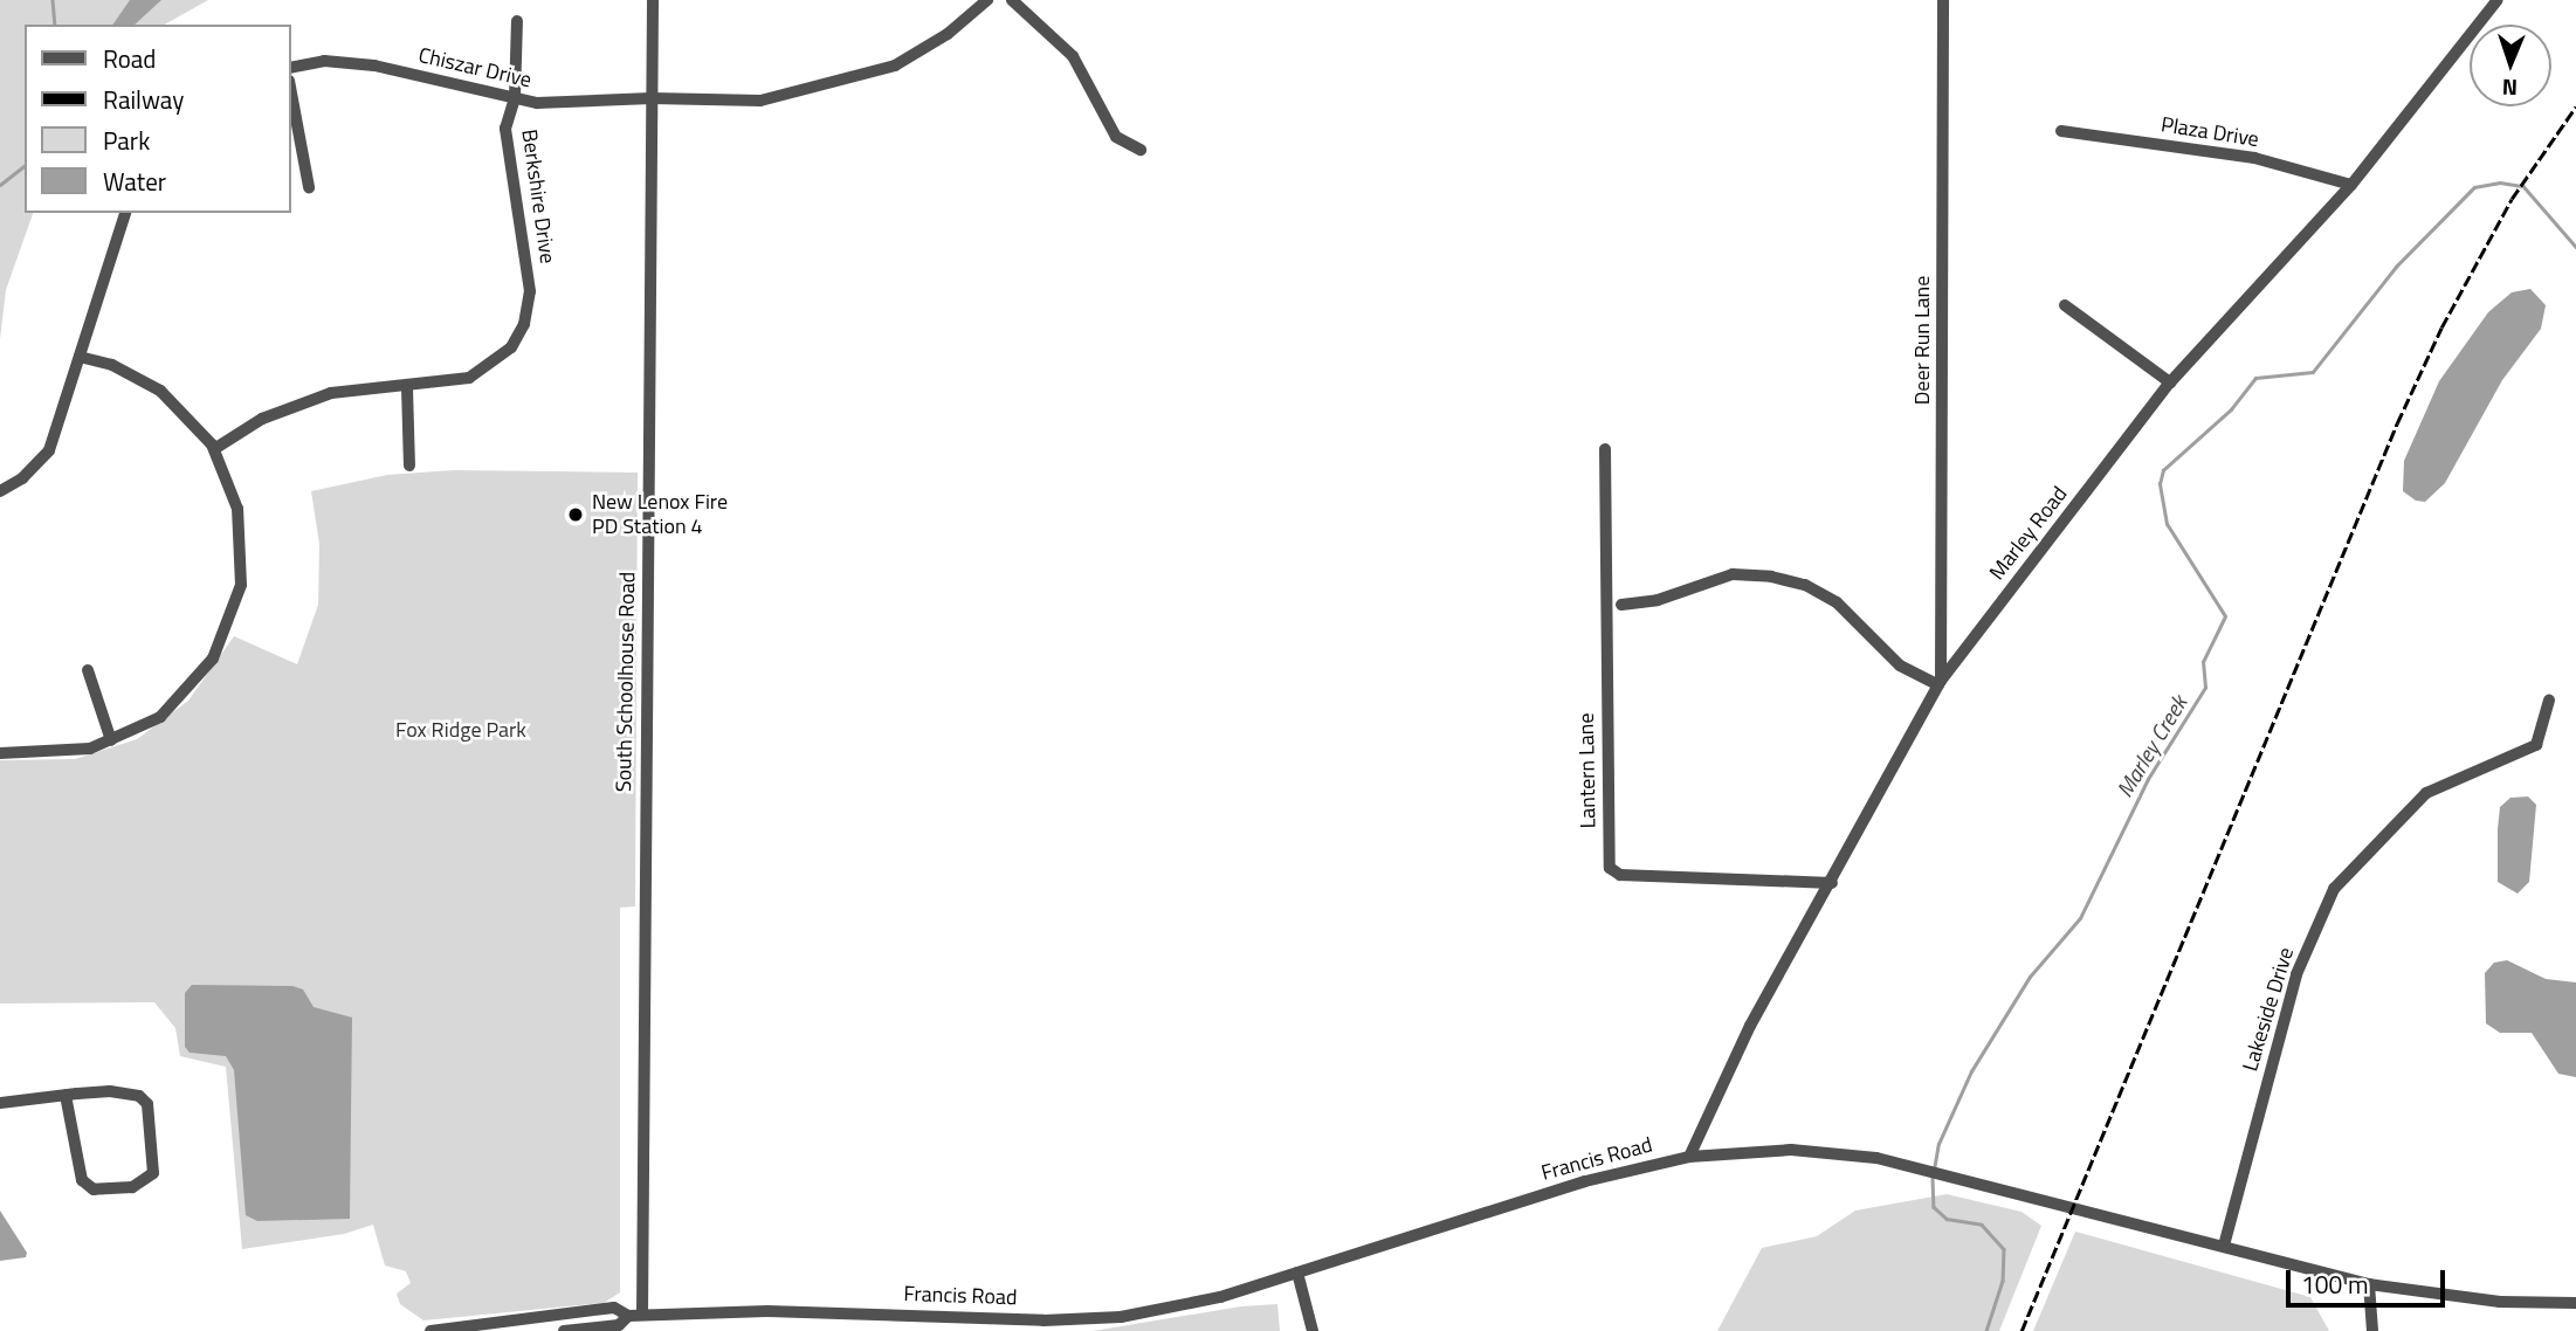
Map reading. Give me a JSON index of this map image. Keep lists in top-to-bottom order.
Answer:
{
  "streets": {
    "street": [
      "Chiszar Drive",
      "Plaza Drive",
      "Berkshire Drive",
      "Deer Run Lane",
      "Marley Road",
      "South Schoolhouse Road",
      "Lantern Lane",
      "Lakeside Drive",
      "Francis Road"
    ]
  },
  "crossings": [
    ["Chiszar Drive", "Berkshire Drive"],
    ["Chiszar Drive", "South Schoolhouse Road"],
    ["Plaza Drive", "Marley Road"],
    ["Deer Run Lane", "Marley Road"],
    ["Marley Road", "Lantern Lane"],
    ["Marley Road", "Francis Road"],
    ["South Schoolhouse Road", "Francis Road"],
    ["Lakeside Drive", "Francis Road"]
  ],
  "water": ["Marley Creek"],
  "parks": ["Fox Ridge Park"],
  "places": ["New Lenox Fire PD Station 4"],
  "legend": [
    "Road",
    "Railway",
    "Park",
    "Water"
  ],
  "scale_bar": "100 m",
  "north": "bottom"
}
